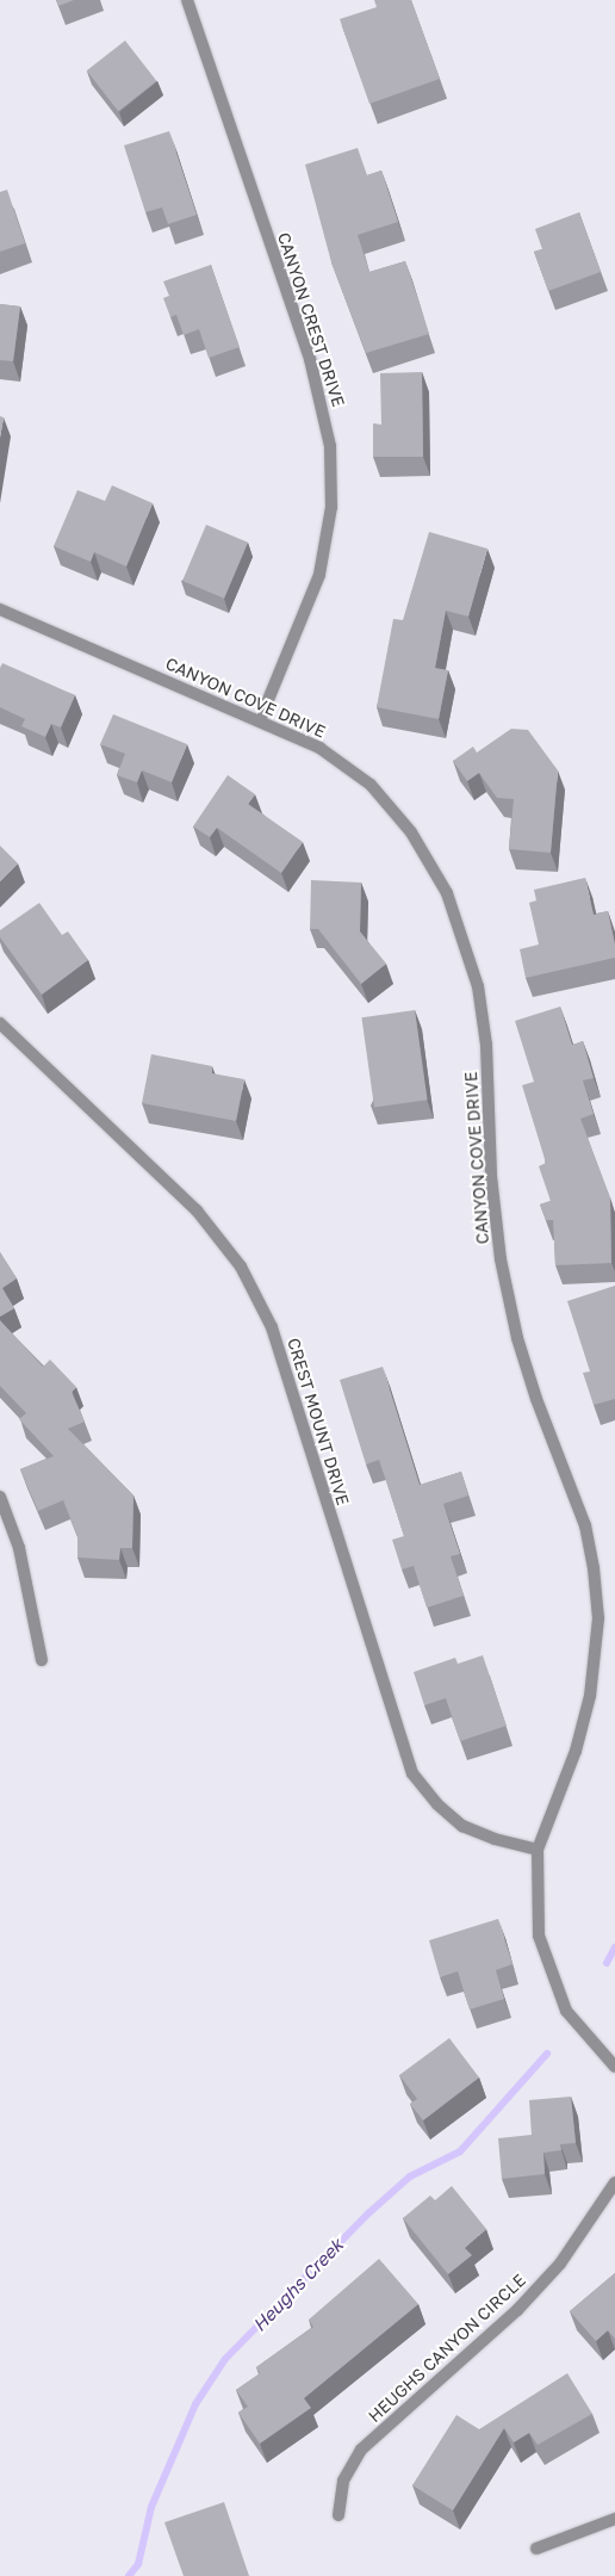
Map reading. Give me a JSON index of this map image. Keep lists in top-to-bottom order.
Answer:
{
  "streets": {
    "street": [
      "CANYON CREST DRIVE",
      "CANYON COVE DRIVE",
      "CREST MOUNT DRIVE",
      "HEUGHS CANYON CIRCLE"
    ]
  },
  "crossings": [
    ["CANYON CREST DRIVE", "CANYON COVE DRIVE"],
    ["CANYON COVE DRIVE", "CREST MOUNT DRIVE"]
  ],
  "water": ["Heughs Creek"]
}
